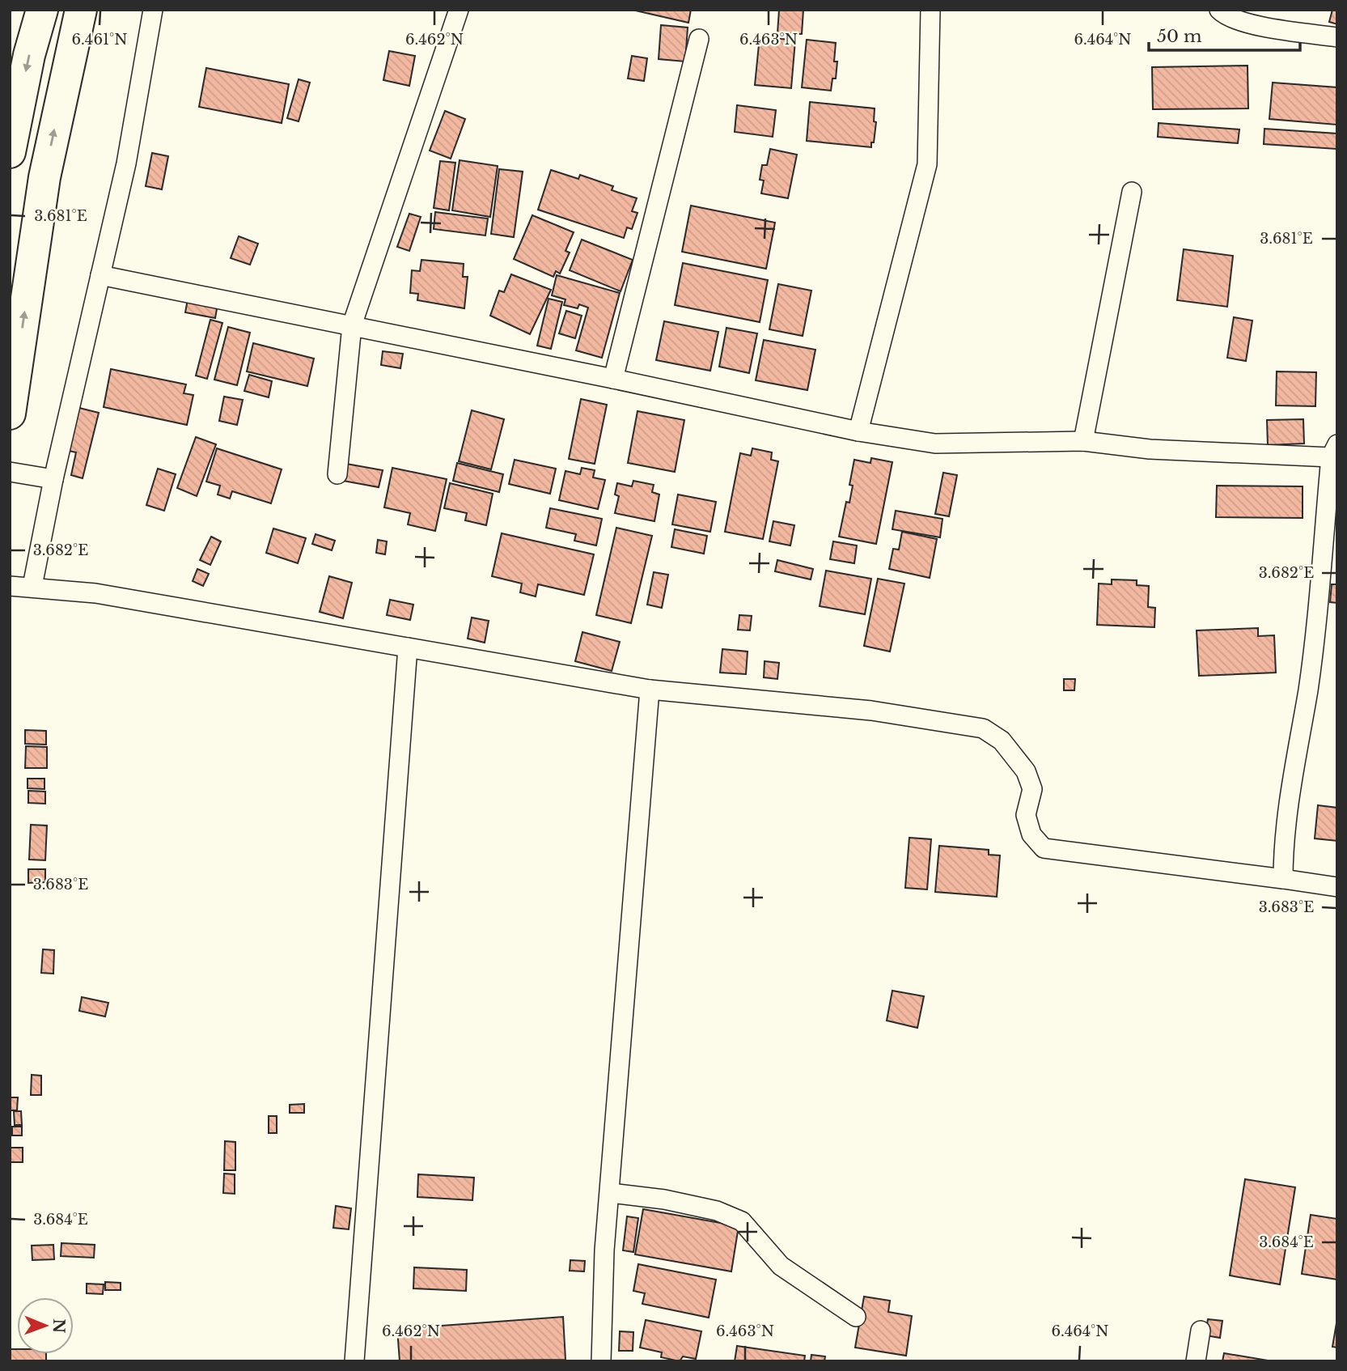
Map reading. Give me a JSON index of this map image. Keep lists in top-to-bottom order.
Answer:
{
  "scale_bar": "50 m",
  "north": "right",
  "coordinates": [
    "6.461°N",
    "6.462°N",
    "6.463°N",
    "6.464°N",
    "3.681°E",
    "3.682°E",
    "3.683°E",
    "3.684°E"
  ]
}
